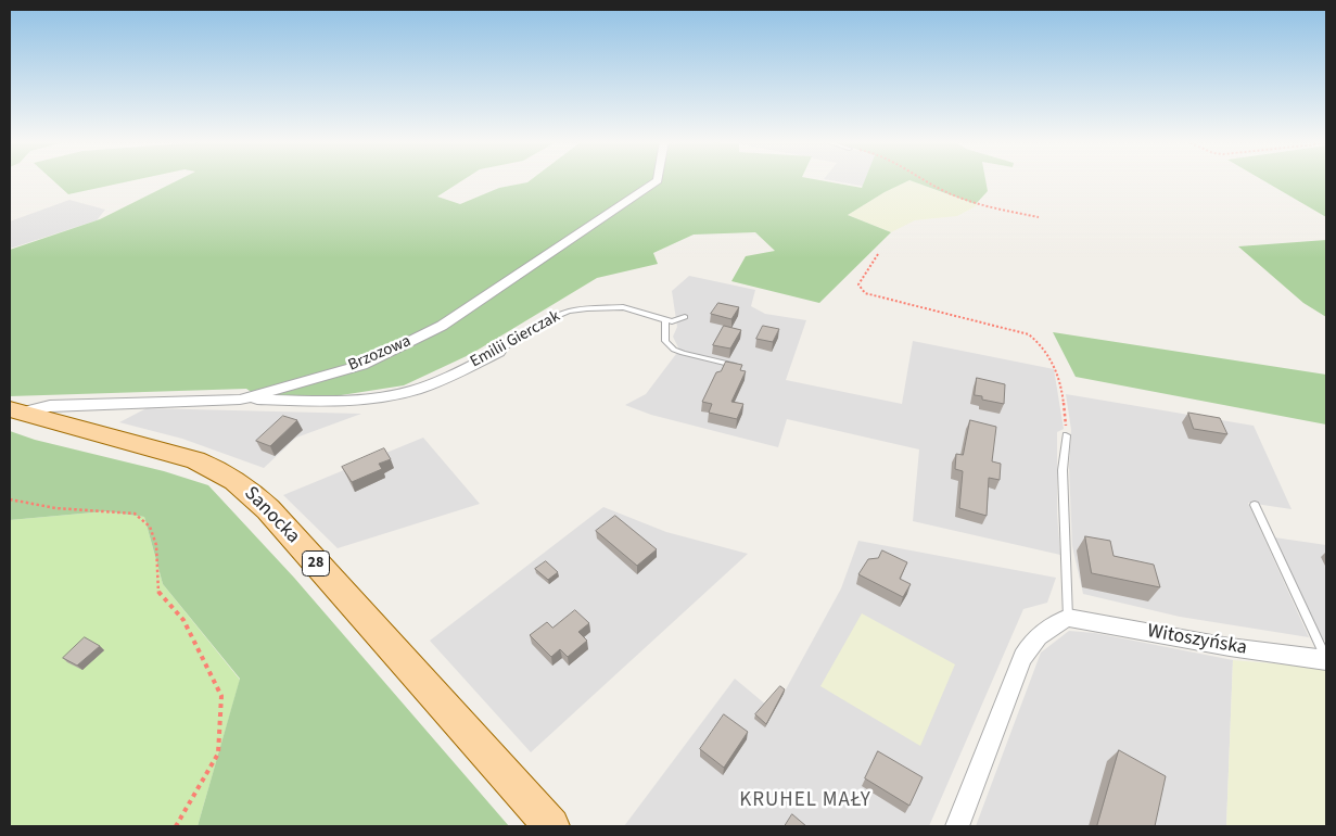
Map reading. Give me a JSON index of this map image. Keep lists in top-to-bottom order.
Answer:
{
  "streets": {
    "main road": ["Sanocka", "28"],
    "street": ["Emilii Gierczak", "Brzozowa", "Witoszyńska"]
  },
  "crossings": [
    ["Emilii Gierczak", "Brzozowa"],
    ["Brzozowa", "Sanocka"]
  ],
  "districts": ["KRUHEL MAŁY"]
}
